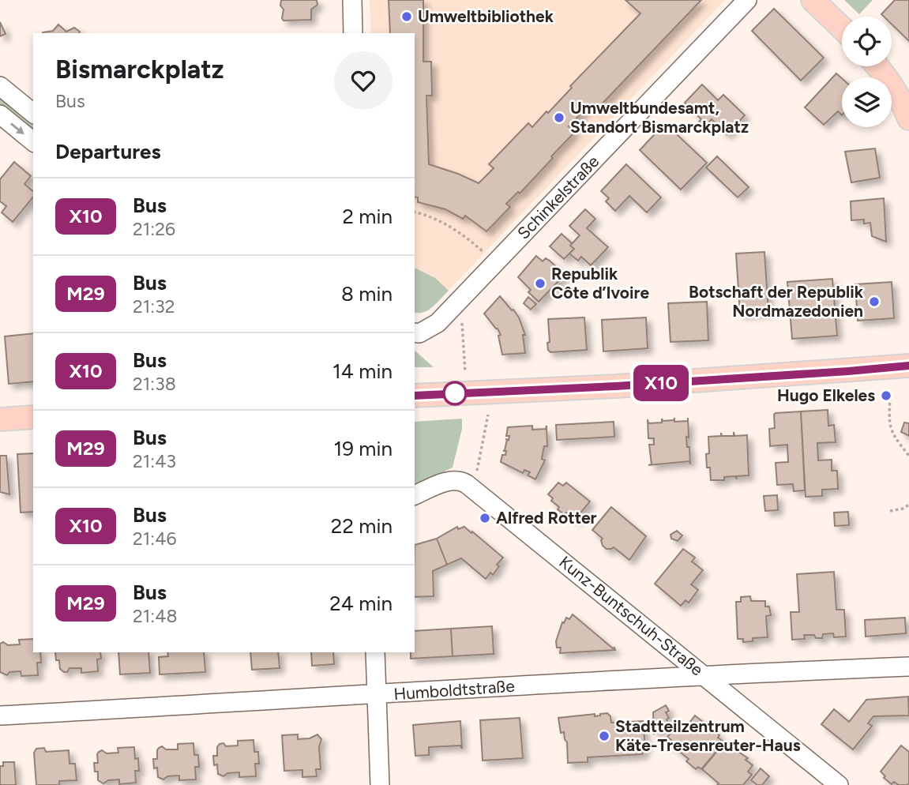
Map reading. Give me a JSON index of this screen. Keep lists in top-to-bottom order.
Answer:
{
  "streets": {
    "street": ["Schinkelstraße", "Kunz-Buntschuh-Straße", "Humboldtstraße"]
  },
  "crossings": [
    ["Kunz-Buntschuh-Straße", "Humboldtstraße"]
  ],
  "places": [
    "Umweltbibliothek",
    "Umweltbundesamt, Standort Bismarckplatz",
    "Republik Côte d’Ivoire",
    "Botschaft der Republik Nordmazedonien",
    "Hugo Elkeles",
    "Alfred Rotter",
    "Stadtteilzentrum Käte-Tresenreuter-Haus"
  ],
  "lines": ["bus line X10"],
  "page": {
    "on_map": "X10",
    "heading": [
      ["Bismarckplatz", "Bus"],
      "Departures"
    ],
    "list": [
      {
        "mark": "X10",
        "name": "Bus",
        "note": "21:26",
        "value": "2 min"
      },
      {
        "mark": "M29",
        "name": "Bus",
        "note": "21:32",
        "value": "8 min"
      },
      {
        "mark": "X10",
        "name": "Bus",
        "note": "21:38",
        "value": "14 min"
      },
      {
        "mark": "M29",
        "name": "Bus",
        "note": "21:43",
        "value": "19 min"
      },
      {
        "mark": "X10",
        "name": "Bus",
        "note": "21:46",
        "value": "22 min"
      },
      {
        "mark": "M29",
        "name": "Bus",
        "note": "21:48",
        "value": "24 min"
      }
    ]
  }
}
